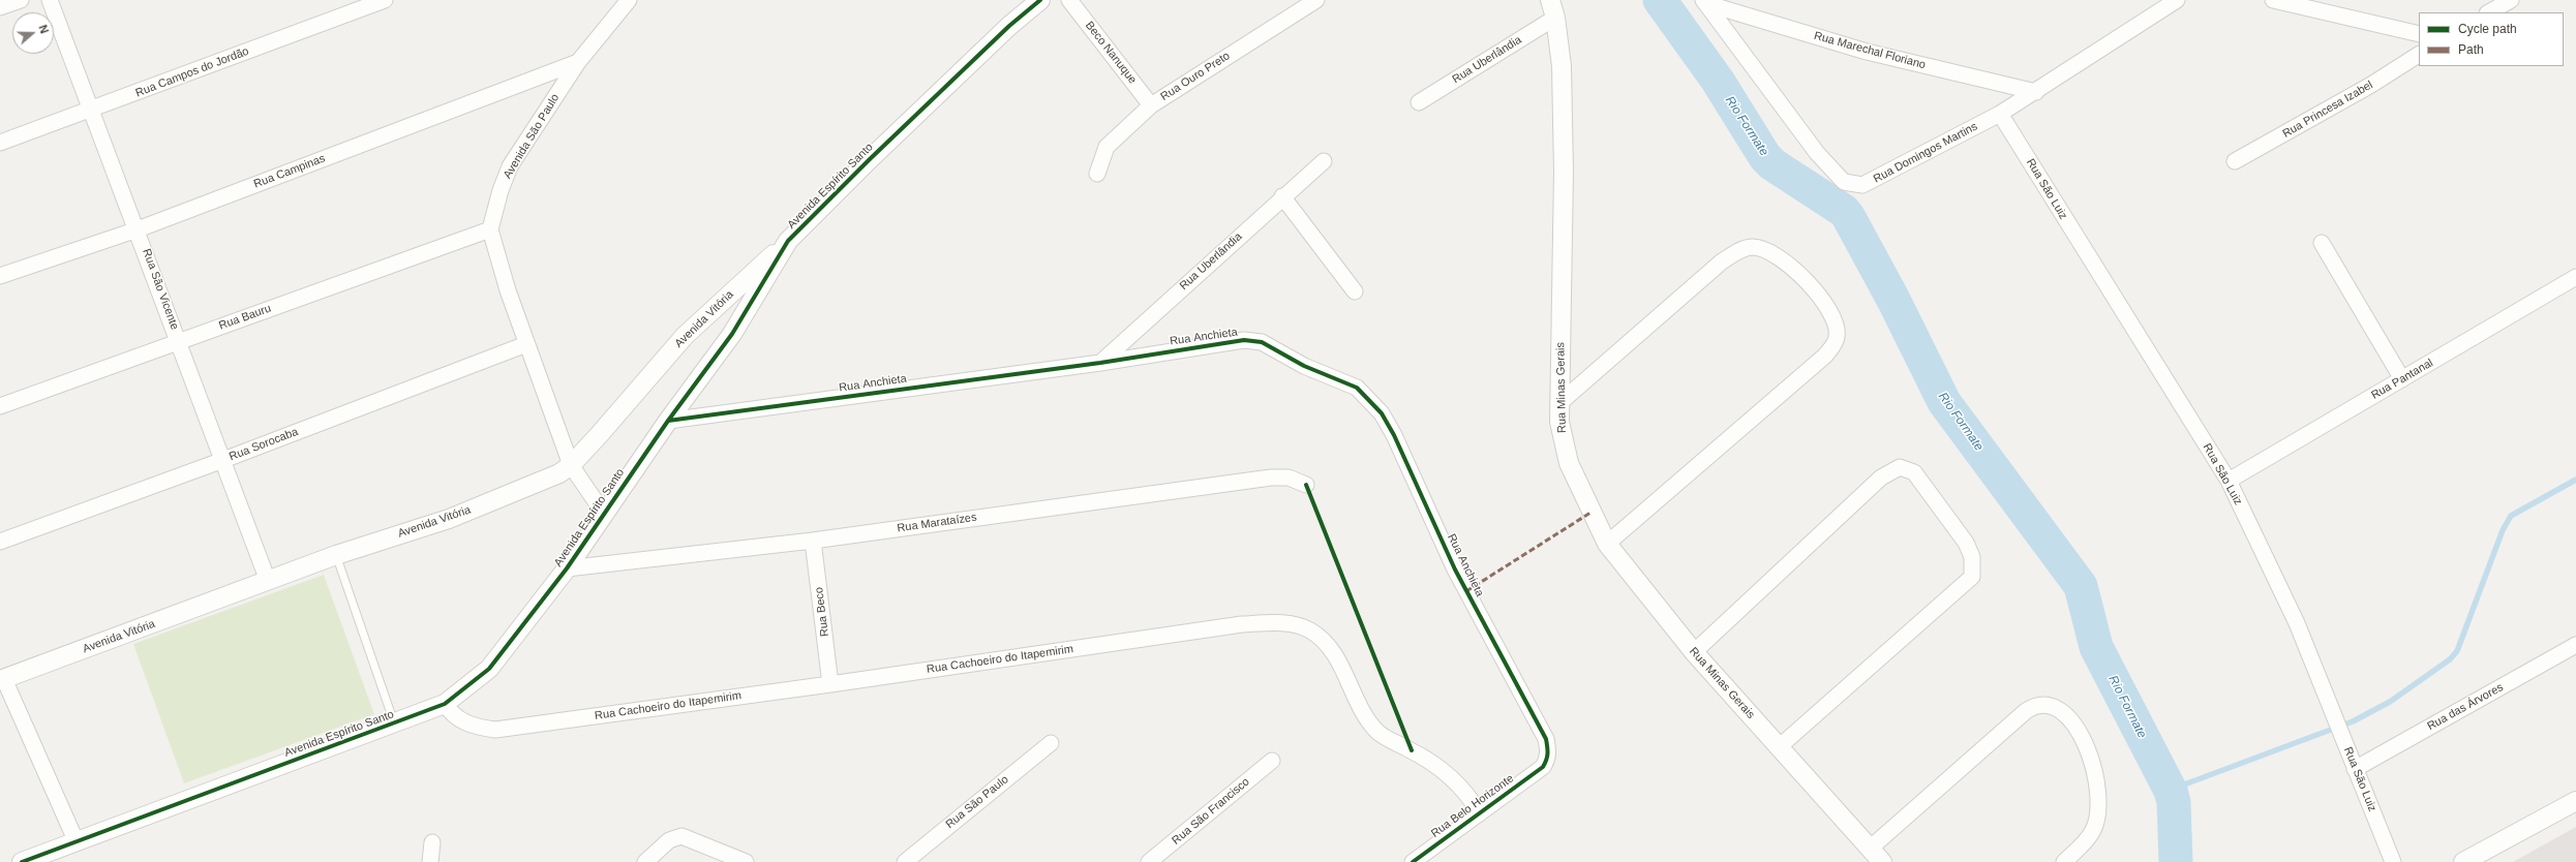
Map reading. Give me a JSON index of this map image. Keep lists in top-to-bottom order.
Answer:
{
  "streets": {
    "street": [
      "Rua Marechal Floriano",
      "Beco Nanuque",
      "Rua Uberlândia",
      "Rua Campos do Jordão",
      "Rua Ouro Preto",
      "Rua Princesa Izabel",
      "Avenida São Paulo",
      "Rua Domingos Martins",
      "Rua Campinas",
      "Avenida Espírito Santo",
      "Rua São Luiz",
      "Rua São Vicente",
      "Rua Bauru",
      "Avenida Vitória",
      "Rua Anchieta",
      "Rua Pantanal",
      "Rua Minas Gerais",
      "Rua Sorocaba",
      "Rua Marataízes",
      "Rua Beco",
      "Rua Cachoeiro do Itapemirim",
      "Rua das Árvores",
      "Rua São Paulo",
      "Rua Belo Horizonte",
      "Rua São Francisco"
    ]
  },
  "crossings": [
    ["Rua Marechal Floriano", "Rua Domingos Martins"],
    ["Beco Nanuque", "Rua Ouro Preto"],
    ["Rua Uberlândia", "Rua Anchieta"],
    ["Rua Uberlândia", "Rua Minas Gerais"],
    ["Rua Campos do Jordão", "Rua São Vicente"],
    ["Avenida São Paulo", "Rua Campinas"],
    ["Avenida São Paulo", "Rua Bauru"],
    ["Rua Domingos Martins", "Rua São Luiz"],
    ["Rua Campinas", "Rua São Vicente"],
    ["Avenida Espírito Santo", "Avenida Vitória"],
    ["Avenida Espírito Santo", "Rua Anchieta"],
    ["Avenida Espírito Santo", "Rua Sorocaba"],
    ["Avenida Espírito Santo", "Rua Marataízes"],
    ["Avenida Espírito Santo", "Rua Cachoeiro do Itapemirim"],
    ["Rua São Luiz", "Rua Pantanal"],
    ["Rua São Luiz", "Rua das Árvores"],
    ["Rua São Vicente", "Rua Bauru"],
    ["Rua São Vicente", "Avenida Vitória"],
    ["Rua São Vicente", "Rua Sorocaba"],
    ["Rua Anchieta", "Rua Belo Horizonte"],
    ["Rua Marataízes", "Rua Beco"],
    ["Rua Beco", "Rua Cachoeiro do Itapemirim"],
    ["Rua Cachoeiro do Itapemirim", "Rua Belo Horizonte"]
  ],
  "water": ["Rio Formate"],
  "legend": ["Cycle path", "Path"],
  "north": "right"
}
